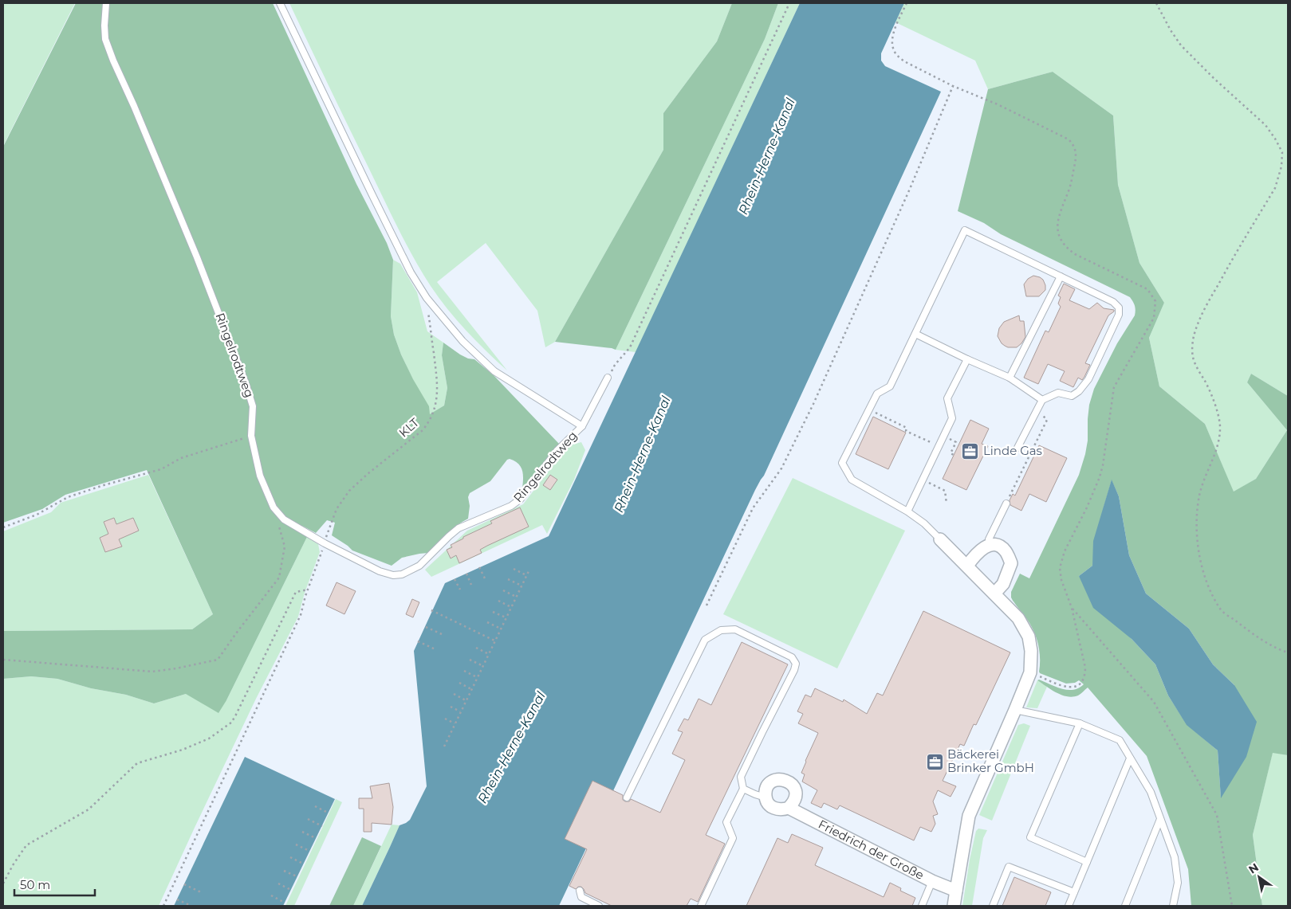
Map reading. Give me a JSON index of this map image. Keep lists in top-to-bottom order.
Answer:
{
  "streets": {
    "street": ["Friedrich der Große"],
    "lane": ["Ringelrodtweg"],
    "path": ["KLT"]
  },
  "crossings": [
    ["Ringelrodtweg", "KLT"]
  ],
  "water": ["Rhein-Herne-Kanal"],
  "places": {
    "office": ["Linde Gas", "Bäckerei Brinker GmbH"]
  },
  "scale_bar": "50 m",
  "north": "top left"
}
